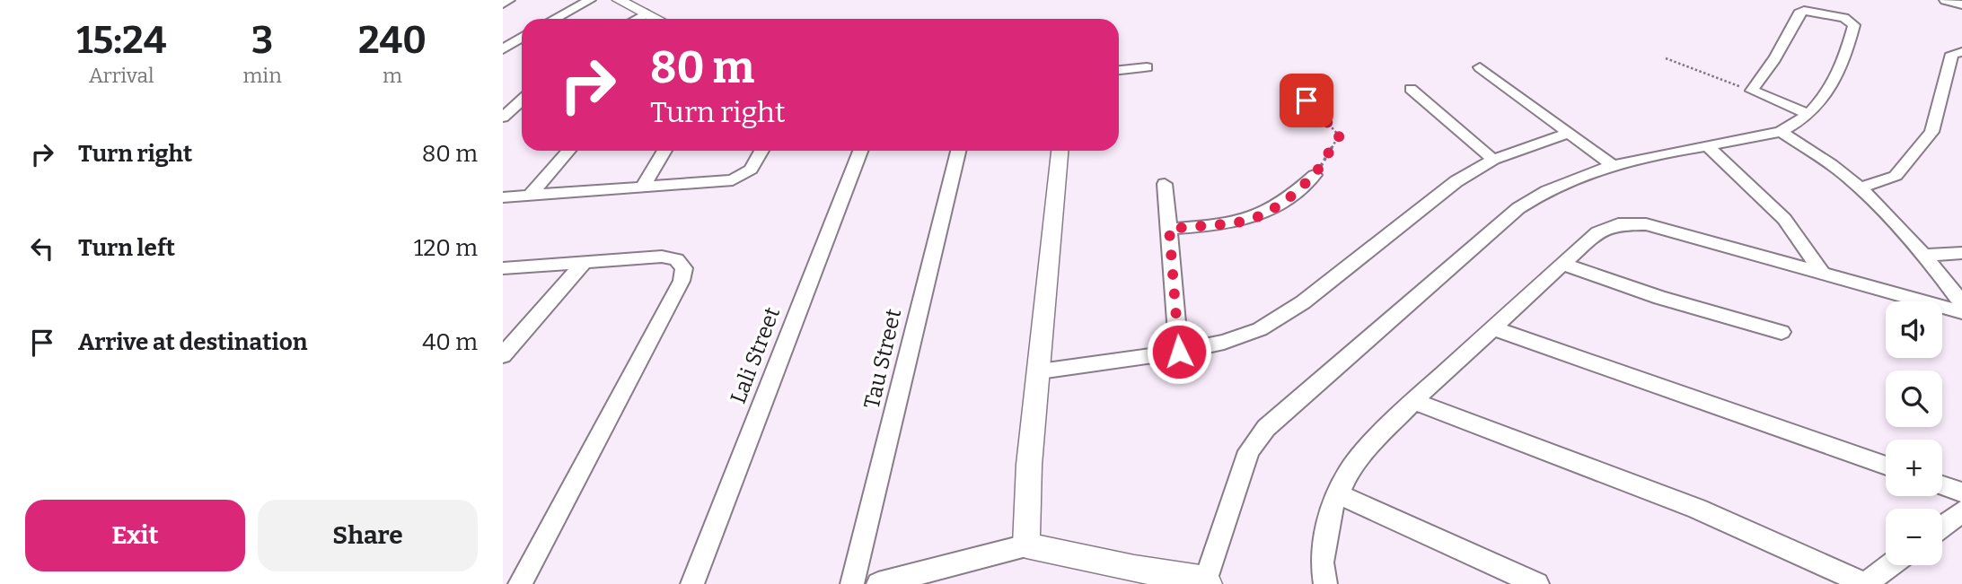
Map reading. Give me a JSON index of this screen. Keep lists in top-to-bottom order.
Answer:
{
  "streets": {
    "street": ["Lali Street", "Tau Street"]
  },
  "page": {
    "eta": [
      "15:24",
      "Arrival",
      "3",
      "min",
      "240",
      "m"
    ],
    "turn": ["80 m", "Turn right"],
    "list": [
      {
        "name": "Turn right",
        "value": "80 m"
      },
      {
        "name": "Turn left",
        "value": "120 m"
      },
      {
        "name": "Arrive at destination",
        "value": "40 m"
      }
    ],
    "map_buttons": ["+", "−"],
    "buttons": ["Exit", "Share"]
  }
}
